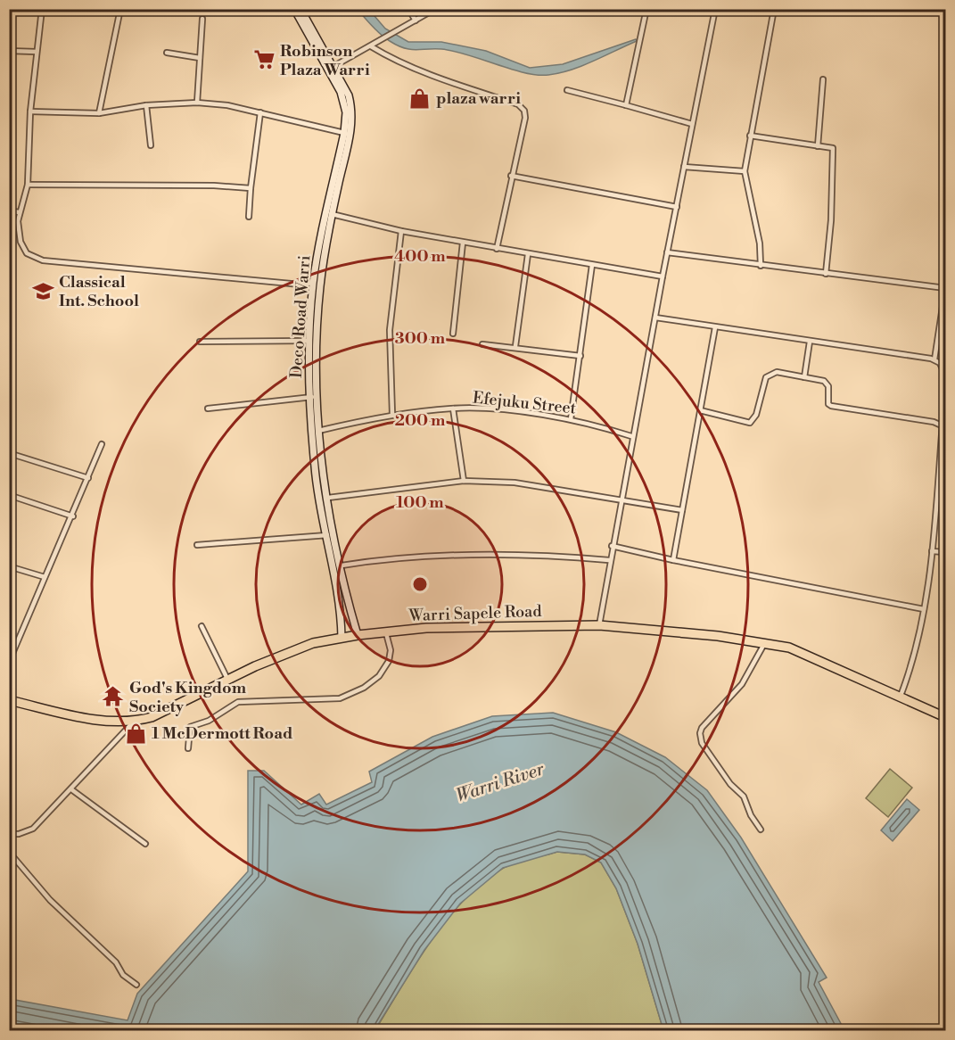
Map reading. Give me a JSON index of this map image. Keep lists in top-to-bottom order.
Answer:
{
  "streets": {
    "highway": ["Warri Sapele Road"],
    "main road": ["Deco Road Warri"],
    "street": ["Efejuku Street"]
  },
  "crossings": [
    ["Deco Road Warri", "Efejuku Street"],
    ["Deco Road Warri", "Warri Sapele Road"]
  ],
  "water": ["Warri River"],
  "places": {
    "supermarket": ["Robinson Plaza Warri"],
    "shop": ["plaza warri", "1 McDermott Road"],
    "school or university": ["Classical Int. School"],
    "temple": ["God's Kingdom Society"]
  },
  "rings": [
    "400 m",
    "300 m",
    "200 m",
    "100 m"
  ]
}
